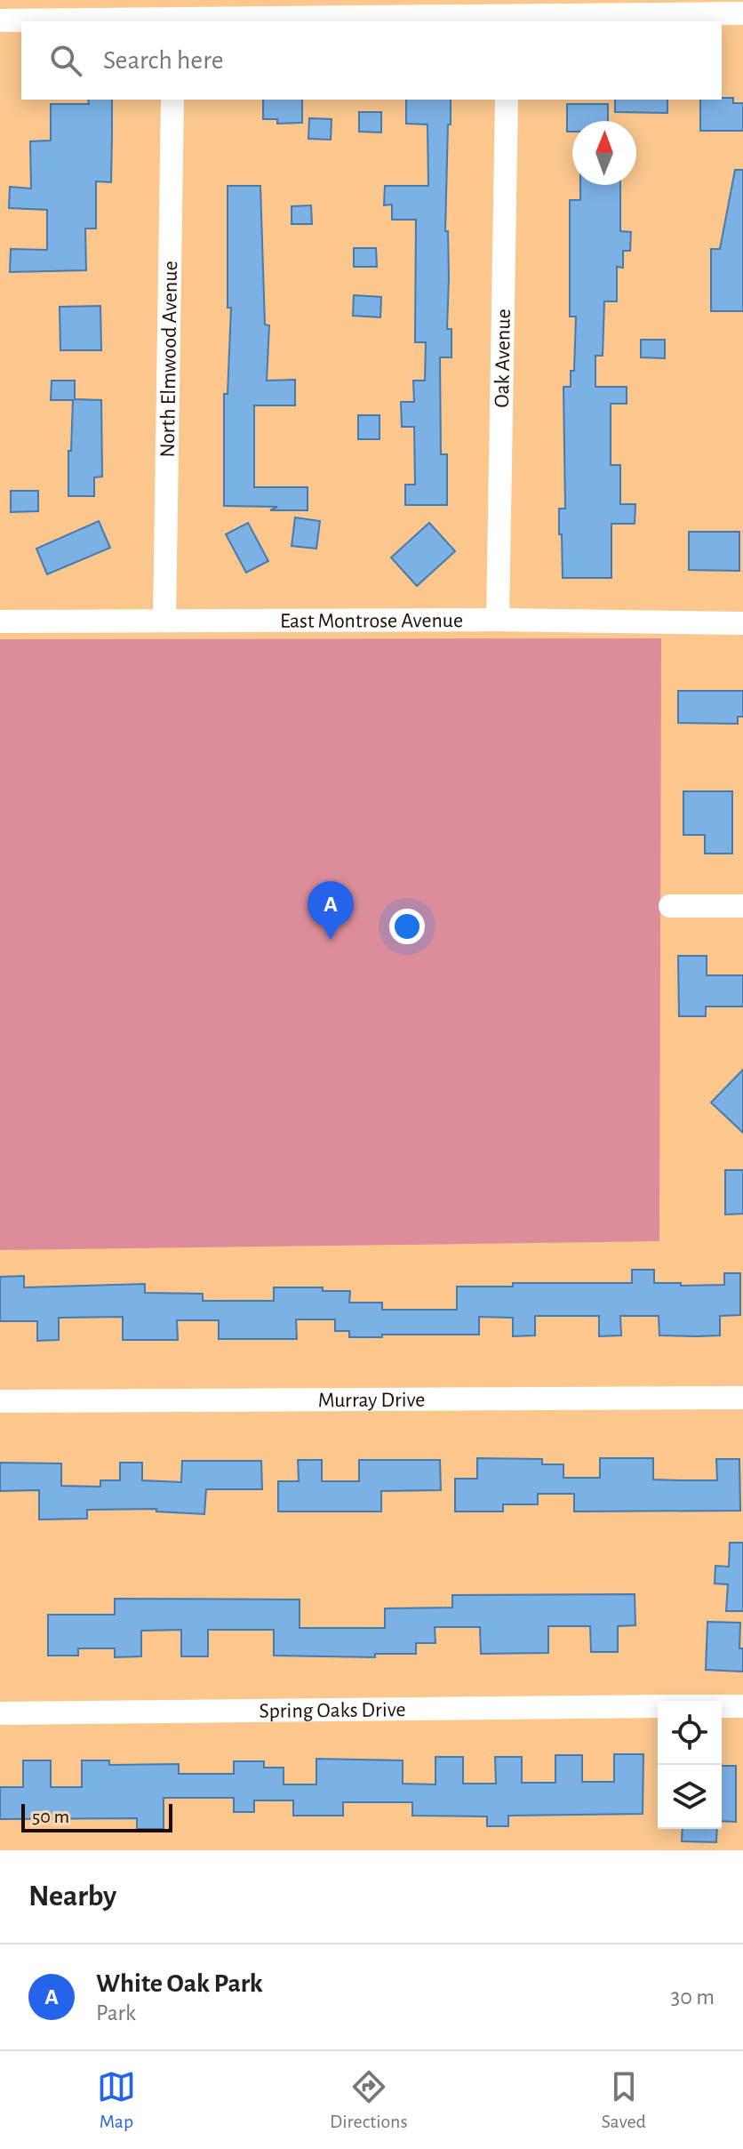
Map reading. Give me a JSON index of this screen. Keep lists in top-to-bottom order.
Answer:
{
  "streets": {
    "street": [
      "Oak Avenue",
      "North Elmwood Avenue",
      "East Montrose Avenue",
      "Murray Drive",
      "Spring Oaks Drive"
    ]
  },
  "crossings": [
    ["Oak Avenue", "East Montrose Avenue"],
    ["North Elmwood Avenue", "East Montrose Avenue"]
  ],
  "scale_bar": "50 m",
  "north": "top",
  "page": {
    "search": "Search here",
    "pins": "A",
    "scale": "50 m",
    "heading": "Nearby",
    "list": [
      {
        "mark": "A",
        "name": "White Oak Park",
        "note": "Park",
        "value": "30 m"
      }
    ],
    "nav": ["Map", "Directions", "Saved"]
  }
}
